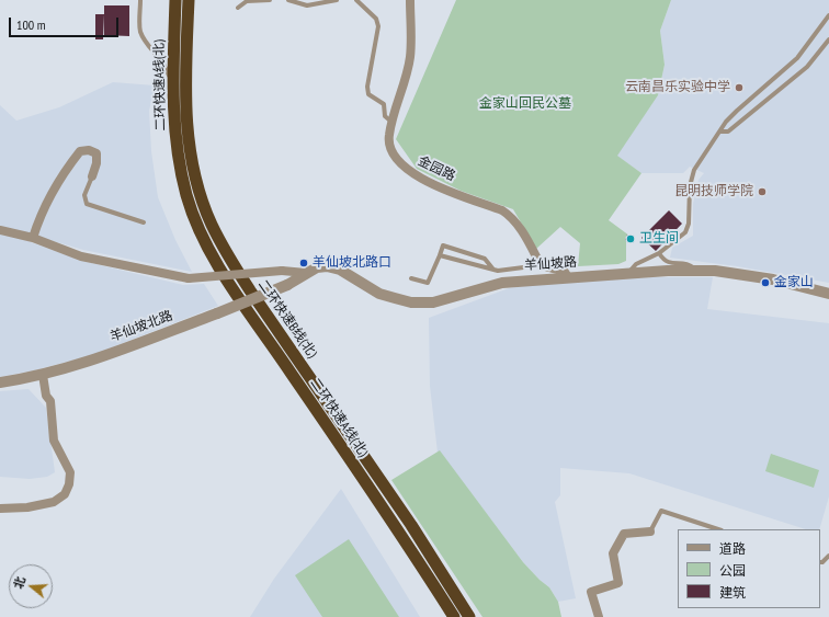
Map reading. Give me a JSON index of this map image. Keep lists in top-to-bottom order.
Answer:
{
  "streets": {
    "highway": ["二环快速A线(北)", "二环快速B线(北)"],
    "street": ["金园路", "羊仙坡路", "羊仙坡北路"]
  },
  "crossings": [
    ["羊仙坡路", "羊仙坡北路"]
  ],
  "parks": ["金家山回民公墓"],
  "places": [
    "云南昌乐实验中学",
    "昆明技师学院",
    "卫生间",
    "羊仙坡北路口",
    "金家山"
  ],
  "legend": ["道路", "公园", "建筑"],
  "scale_bar": "100 m",
  "north": "left"
}
